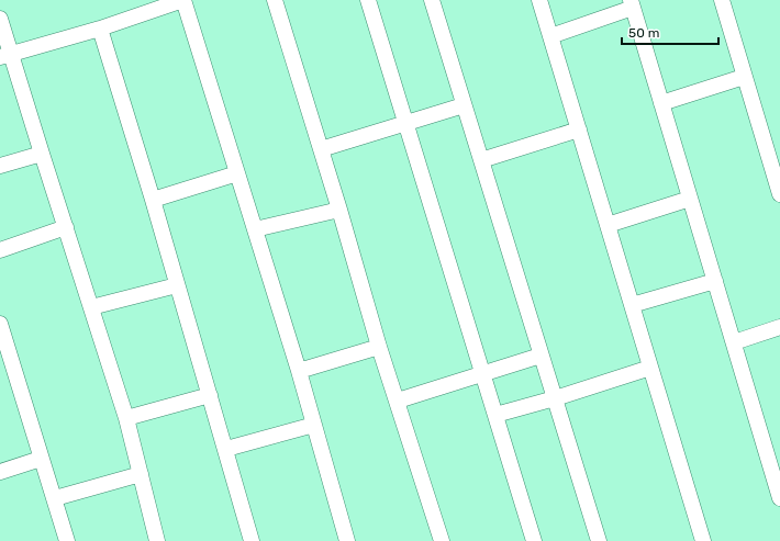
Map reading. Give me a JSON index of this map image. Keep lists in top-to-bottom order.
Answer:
{
  "scale_bar": "50 m"
}
